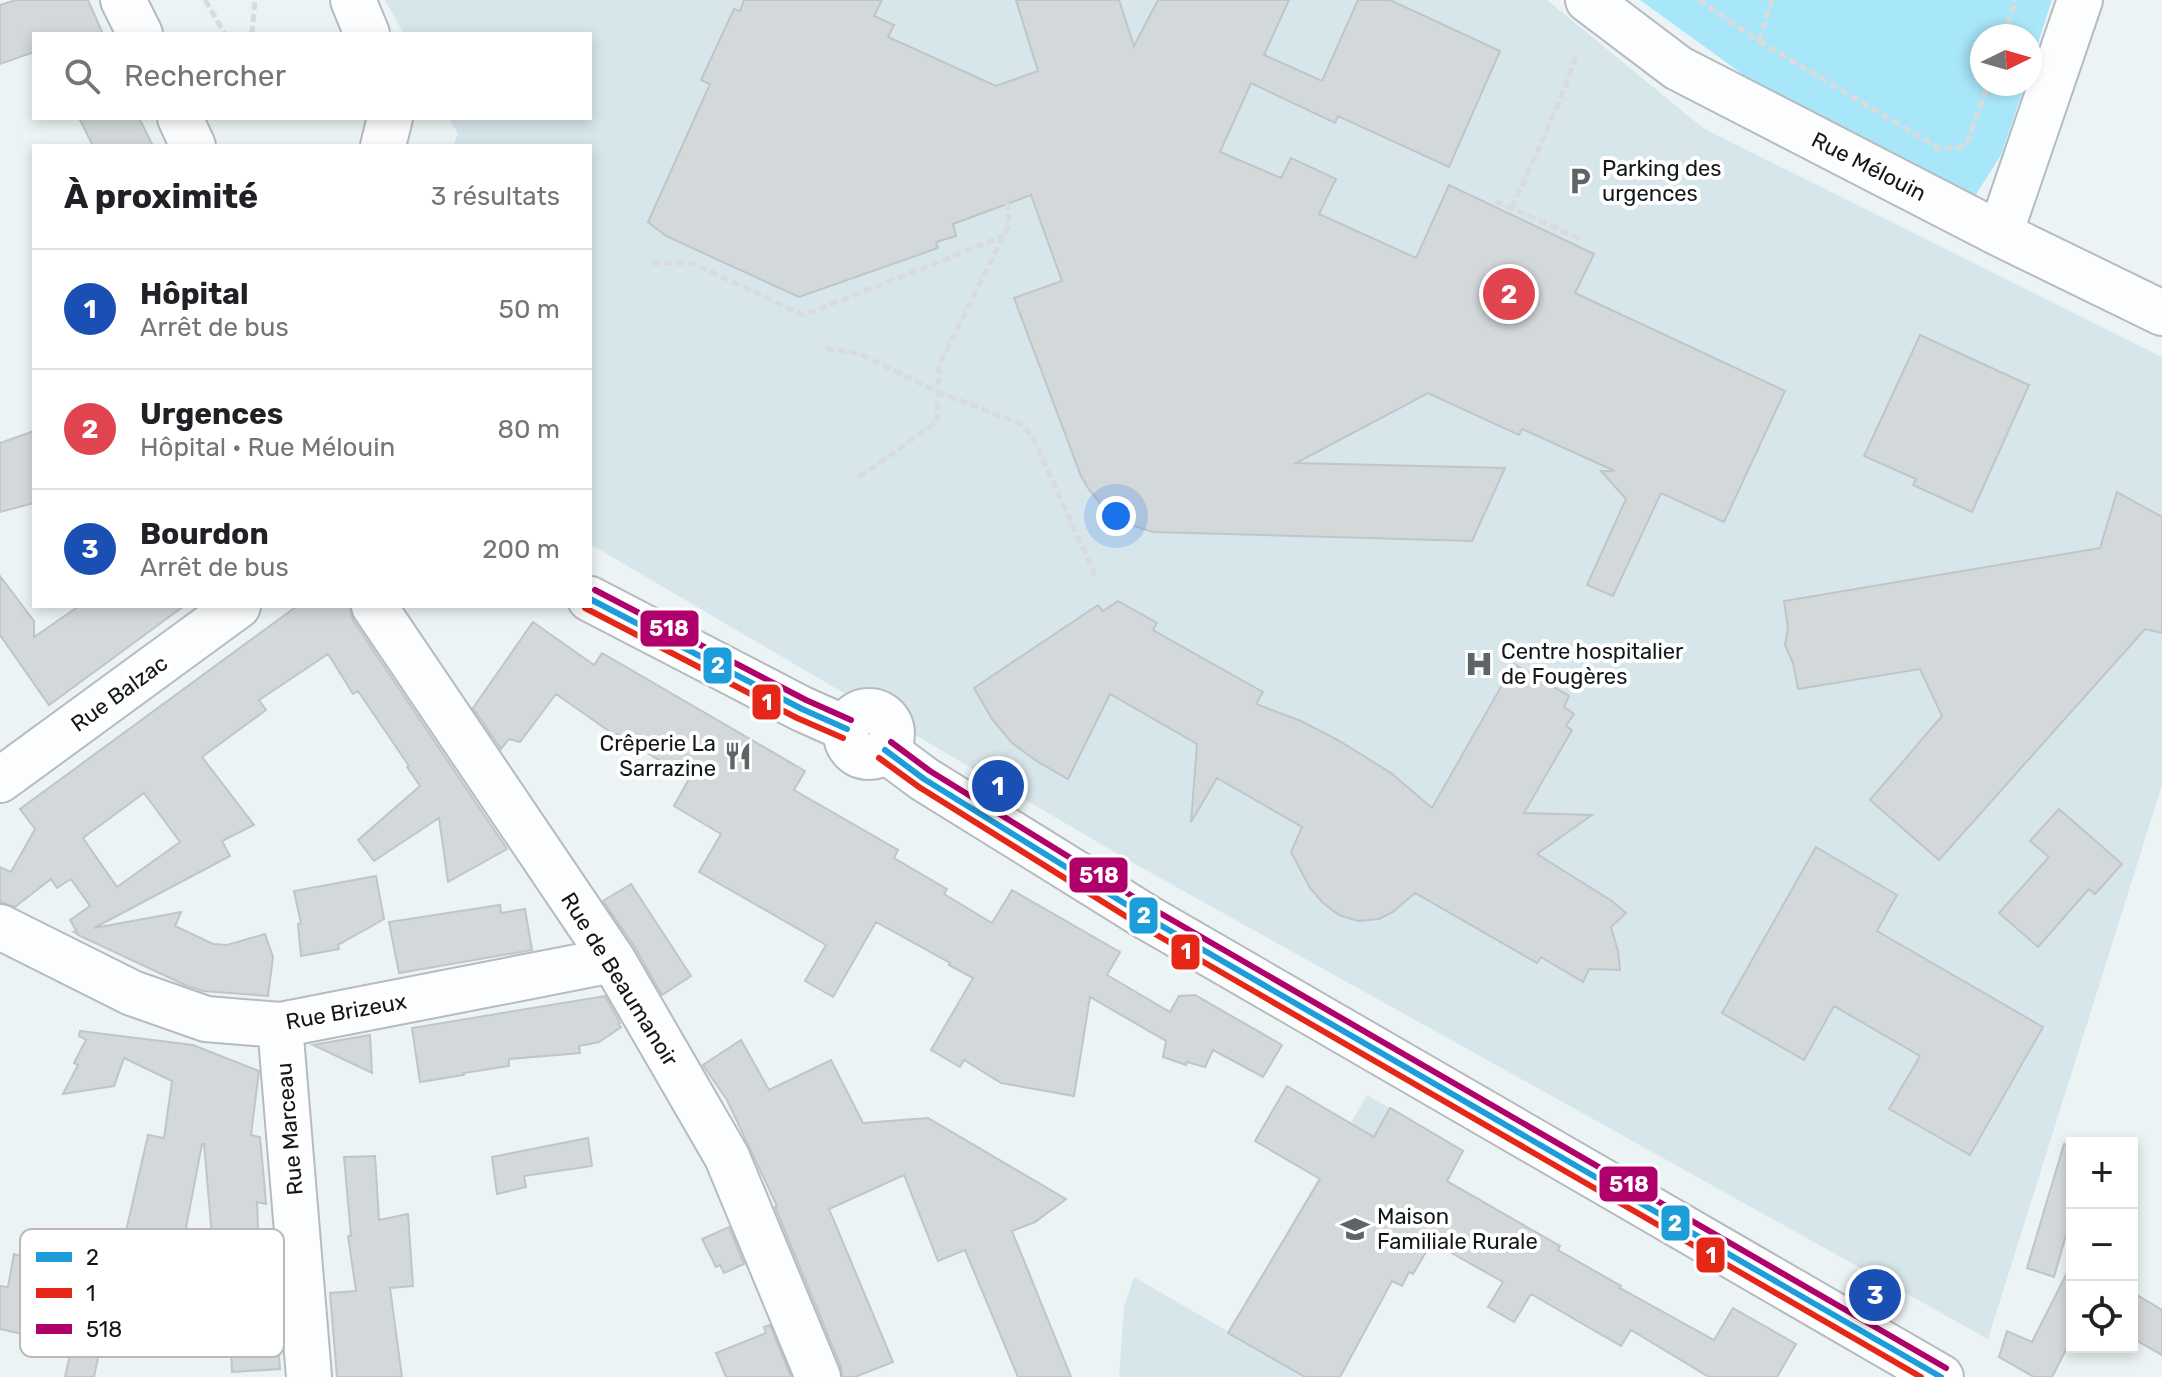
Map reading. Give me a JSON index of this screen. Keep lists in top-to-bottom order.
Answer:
{
  "streets": {
    "street": [
      "Rue Mélouin",
      "Rue Balzac",
      "Rue de Beaumanoir",
      "Rue Brizeux",
      "Rue Marceau"
    ]
  },
  "crossings": [
    ["Rue de Beaumanoir", "Rue Brizeux"],
    ["Rue Brizeux", "Rue Marceau"]
  ],
  "places": {
    "parking": ["Parking des urgences"],
    "hospital": ["Centre hospitalier de Fougères"],
    "restaurant": ["Crêperie La Sarrazine"],
    "school or university": ["Maison Familiale Rurale"]
  },
  "lines": ["transit line 518", "transit line 2", "transit line 1"],
  "legend": ["2", "1", "518"],
  "north": "right",
  "page": {
    "search": "Rechercher",
    "heading": ["À proximité", "3 résultats"],
    "list": [
      {
        "mark": "1",
        "name": "Hôpital",
        "note": "Arrêt de bus",
        "value": "50 m"
      },
      {
        "mark": "2",
        "name": "Urgences",
        "note": "Hôpital · Rue Mélouin",
        "value": "80 m"
      },
      {
        "mark": "3",
        "name": "Bourdon",
        "note": "Arrêt de bus",
        "value": "200 m"
      }
    ],
    "pins": ["2", "1", "3"],
    "map_buttons": ["+", "−"]
  }
}
